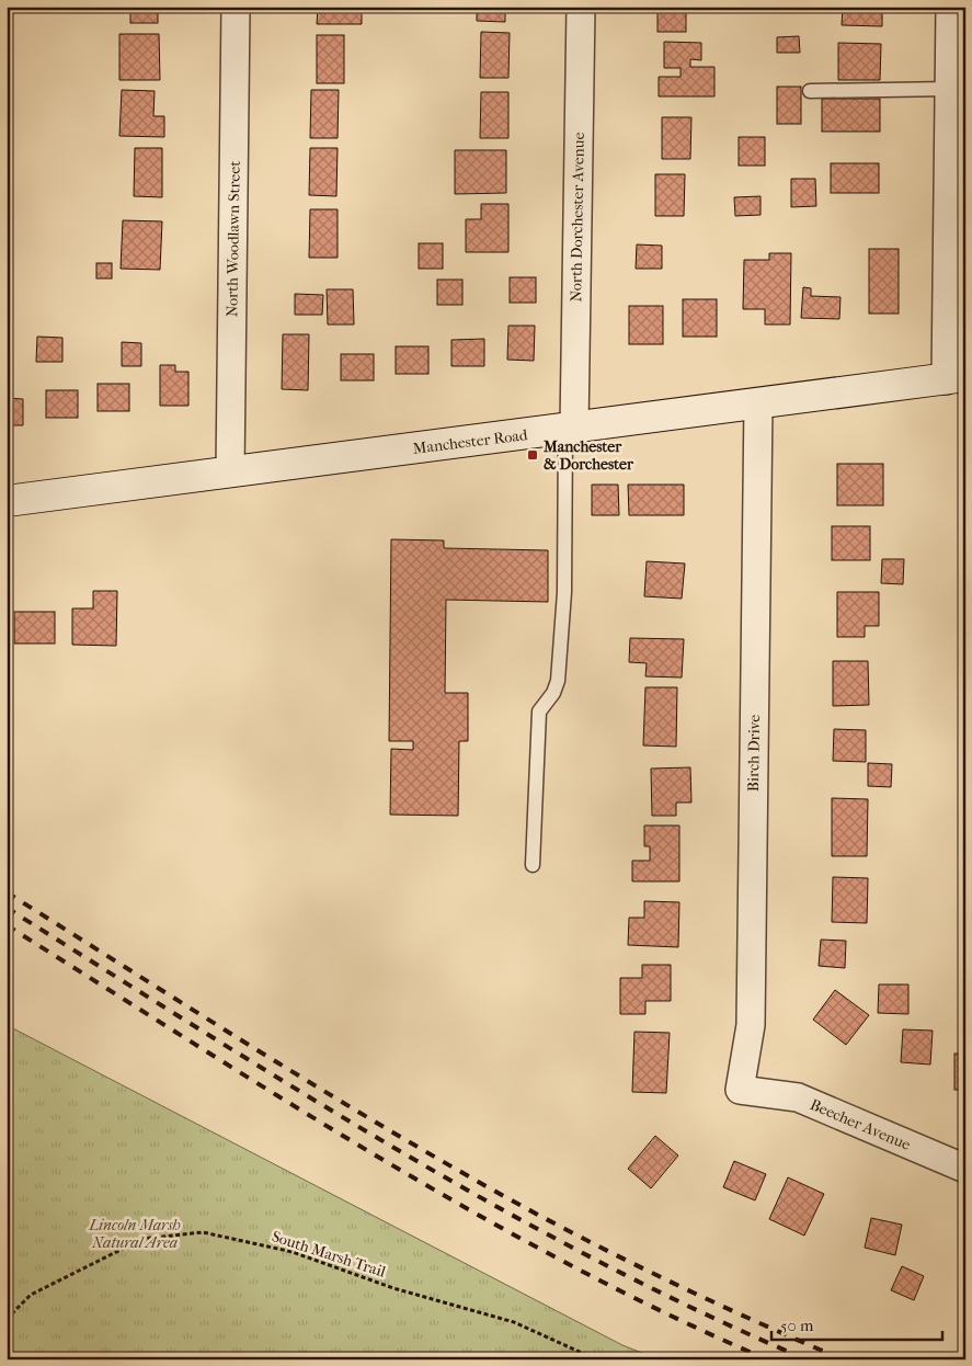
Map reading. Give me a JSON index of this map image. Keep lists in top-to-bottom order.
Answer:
{
  "streets": {
    "street": [
      "North Dorchester Avenue",
      "North Woodlawn Street",
      "Manchester Road",
      "Birch Drive",
      "Beecher Avenue"
    ],
    "path": ["South Marsh Trail"]
  },
  "crossings": [
    ["North Dorchester Avenue", "Manchester Road"],
    ["North Woodlawn Street", "Manchester Road"],
    ["Manchester Road", "Birch Drive"],
    ["Birch Drive", "Beecher Avenue"]
  ],
  "parks": ["Lincoln Marsh Natural Area"],
  "places": {
    "transit": ["Manchester & Dorchester"]
  },
  "scale_bar": "50 m"
}
